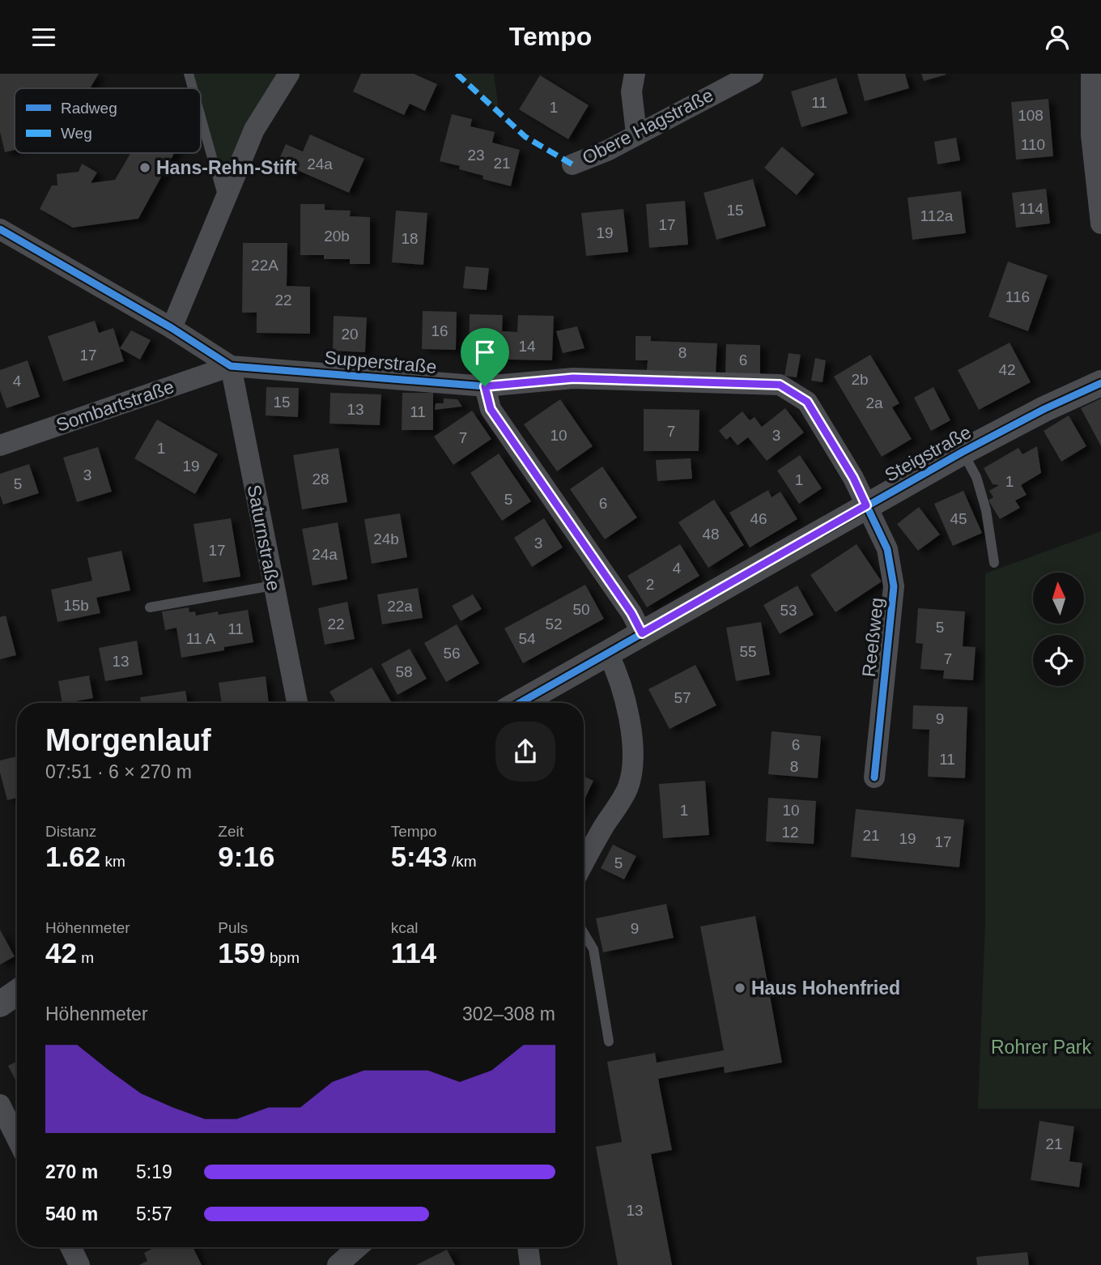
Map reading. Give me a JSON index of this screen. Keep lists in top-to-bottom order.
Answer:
{
  "streets": {
    "street": [
      "Obere Hagstraße",
      "Supperstraße",
      "Sombartstraße",
      "Steigstraße",
      "Saturnstraße",
      "Reeßweg"
    ]
  },
  "crossings": [
    ["Supperstraße", "Sombartstraße"],
    ["Supperstraße", "Steigstraße"],
    ["Supperstraße", "Saturnstraße"],
    ["Supperstraße", "Reeßweg"],
    ["Sombartstraße", "Saturnstraße"],
    ["Steigstraße", "Reeßweg"]
  ],
  "parks": ["Rohrer Park"],
  "places": ["Hans-Rehn-Stift", "Haus Hohenfried"],
  "house_numbers": [
    "11",
    "1",
    "108",
    "110",
    "23",
    "21",
    "24a",
    "114",
    "15",
    "112a",
    "17",
    "19",
    "20b",
    "18",
    "22A",
    "116",
    "22",
    "16",
    "20",
    "14",
    "8",
    "17",
    "6",
    "42",
    "2b",
    "4",
    "15",
    "2a",
    "13",
    "11",
    "7",
    "10",
    "3",
    "7",
    "1",
    "19",
    "3",
    "28",
    "1",
    "1",
    "5",
    "5",
    "6",
    "46",
    "45",
    "48",
    "24b",
    "3",
    "17",
    "24a",
    "4",
    "2",
    "15b",
    "22a",
    "50",
    "53",
    "22",
    "52",
    "5",
    "11",
    "11 A",
    "54",
    "55",
    "56",
    "7",
    "13",
    "58",
    "57",
    "9",
    "6",
    "11",
    "8",
    "1",
    "10",
    "12",
    "21",
    "19",
    "17",
    "5",
    "9",
    "21",
    "13"
  ],
  "legend": ["Radweg", "Weg"],
  "north": "top",
  "page": {
    "header": "Tempo",
    "heading": ["Morgenlauf", "07:51 · 6 × 270 m"],
    "stats": [
      ["Distanz", "1.62 km"],
      ["Zeit", "9:16"],
      ["Tempo", "5:43 /km"],
      ["Höhenmeter", "42 m"],
      ["Puls", "159 bpm"],
      ["kcal", "114"]
    ],
    "chart": ["Höhenmeter", "302–308 m"],
    "list": [
      {
        "name": "270 m",
        "note": "5:19"
      },
      {
        "name": "540 m",
        "note": "5:57"
      }
    ]
  }
}
